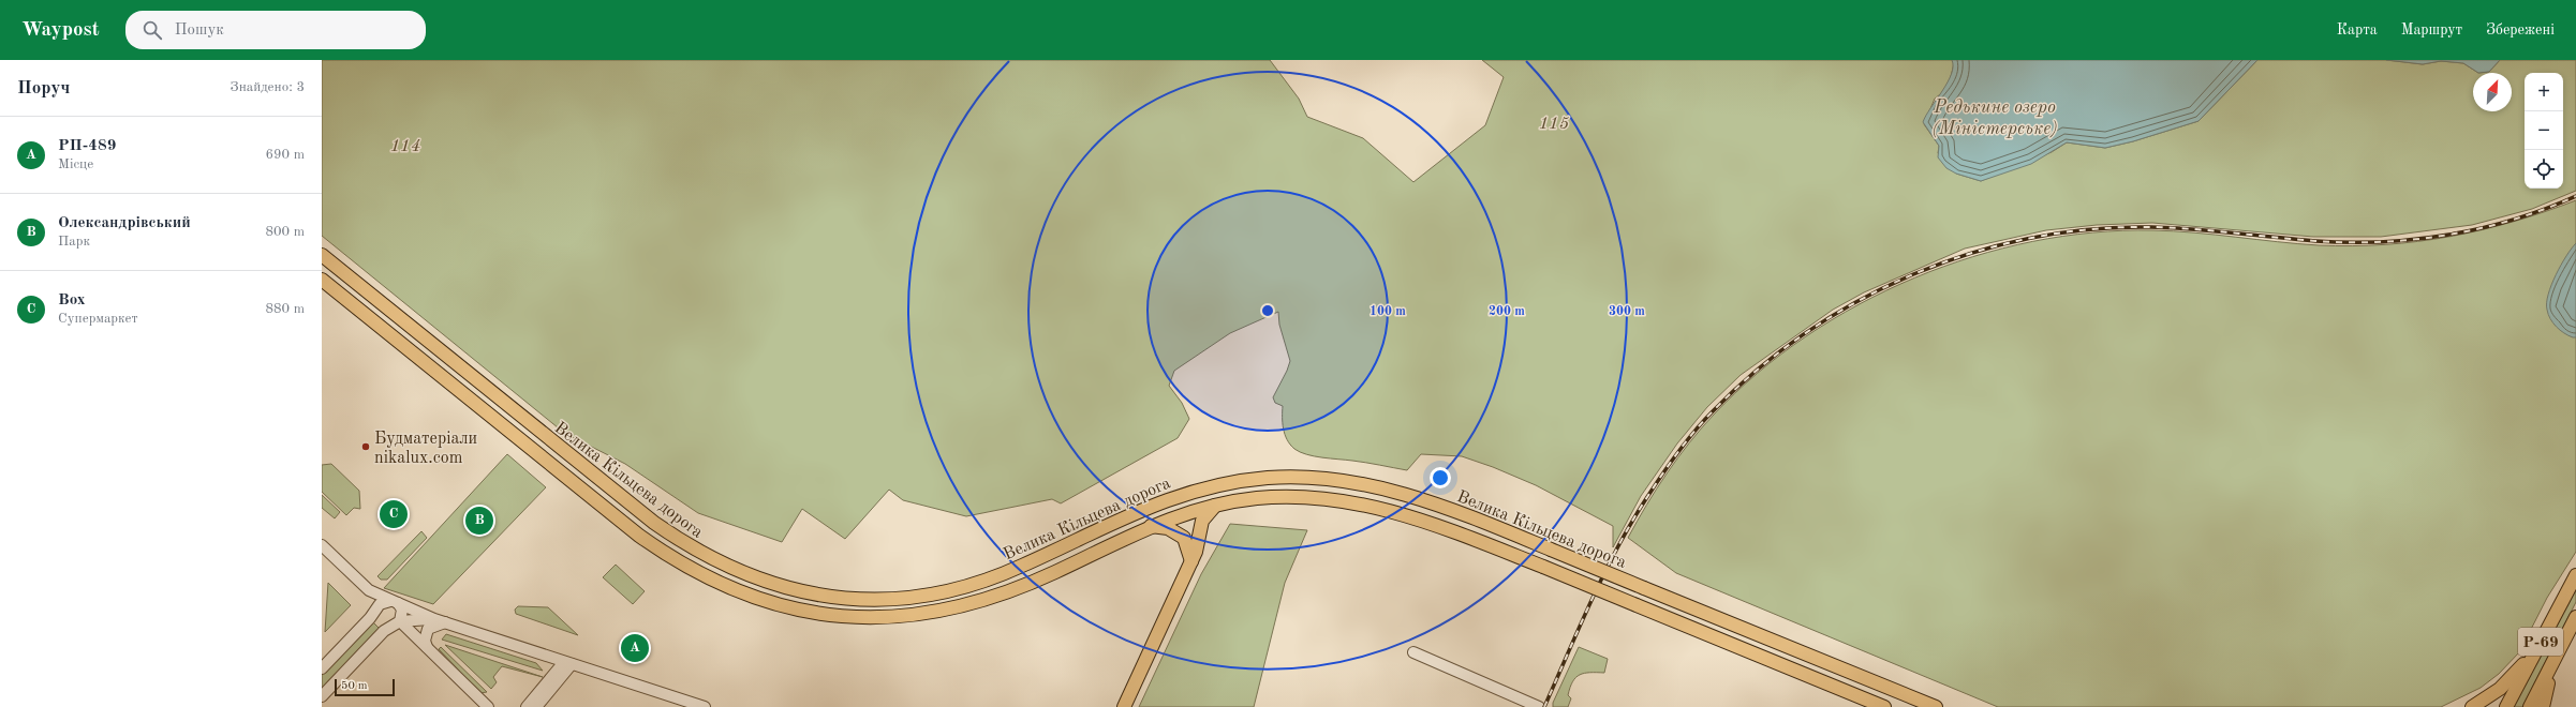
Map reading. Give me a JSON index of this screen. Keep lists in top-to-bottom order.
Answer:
{
  "streets": {
    "main road": ["Велика Кільцева дорога", "Р-69"]
  },
  "water": ["Редькине озеро (Міністерське)"],
  "parks": ["115", "114"],
  "places": ["Будматеріали nikalux.com"],
  "scale_bar": "50 m",
  "north": "top right",
  "page": {
    "header": "Waypost",
    "search": "Пошук",
    "nav": ["Карта", "Маршрут", "Збережені"],
    "heading": ["Поруч", "Знайдено: 3"],
    "map_buttons": ["+", "−"],
    "list": [
      {
        "mark": "A",
        "name": "РП-489",
        "note": "Місце",
        "value": "690 m"
      },
      {
        "mark": "B",
        "name": "Олександрівський",
        "note": "Парк",
        "value": "800 m"
      },
      {
        "mark": "C",
        "name": "Box",
        "note": "Супермаркет",
        "value": "880 m"
      }
    ],
    "pins": ["C", "B", "A"],
    "scale": "50 m"
  },
  "rings": ["100 m", "200 m", "300 m"]
}
